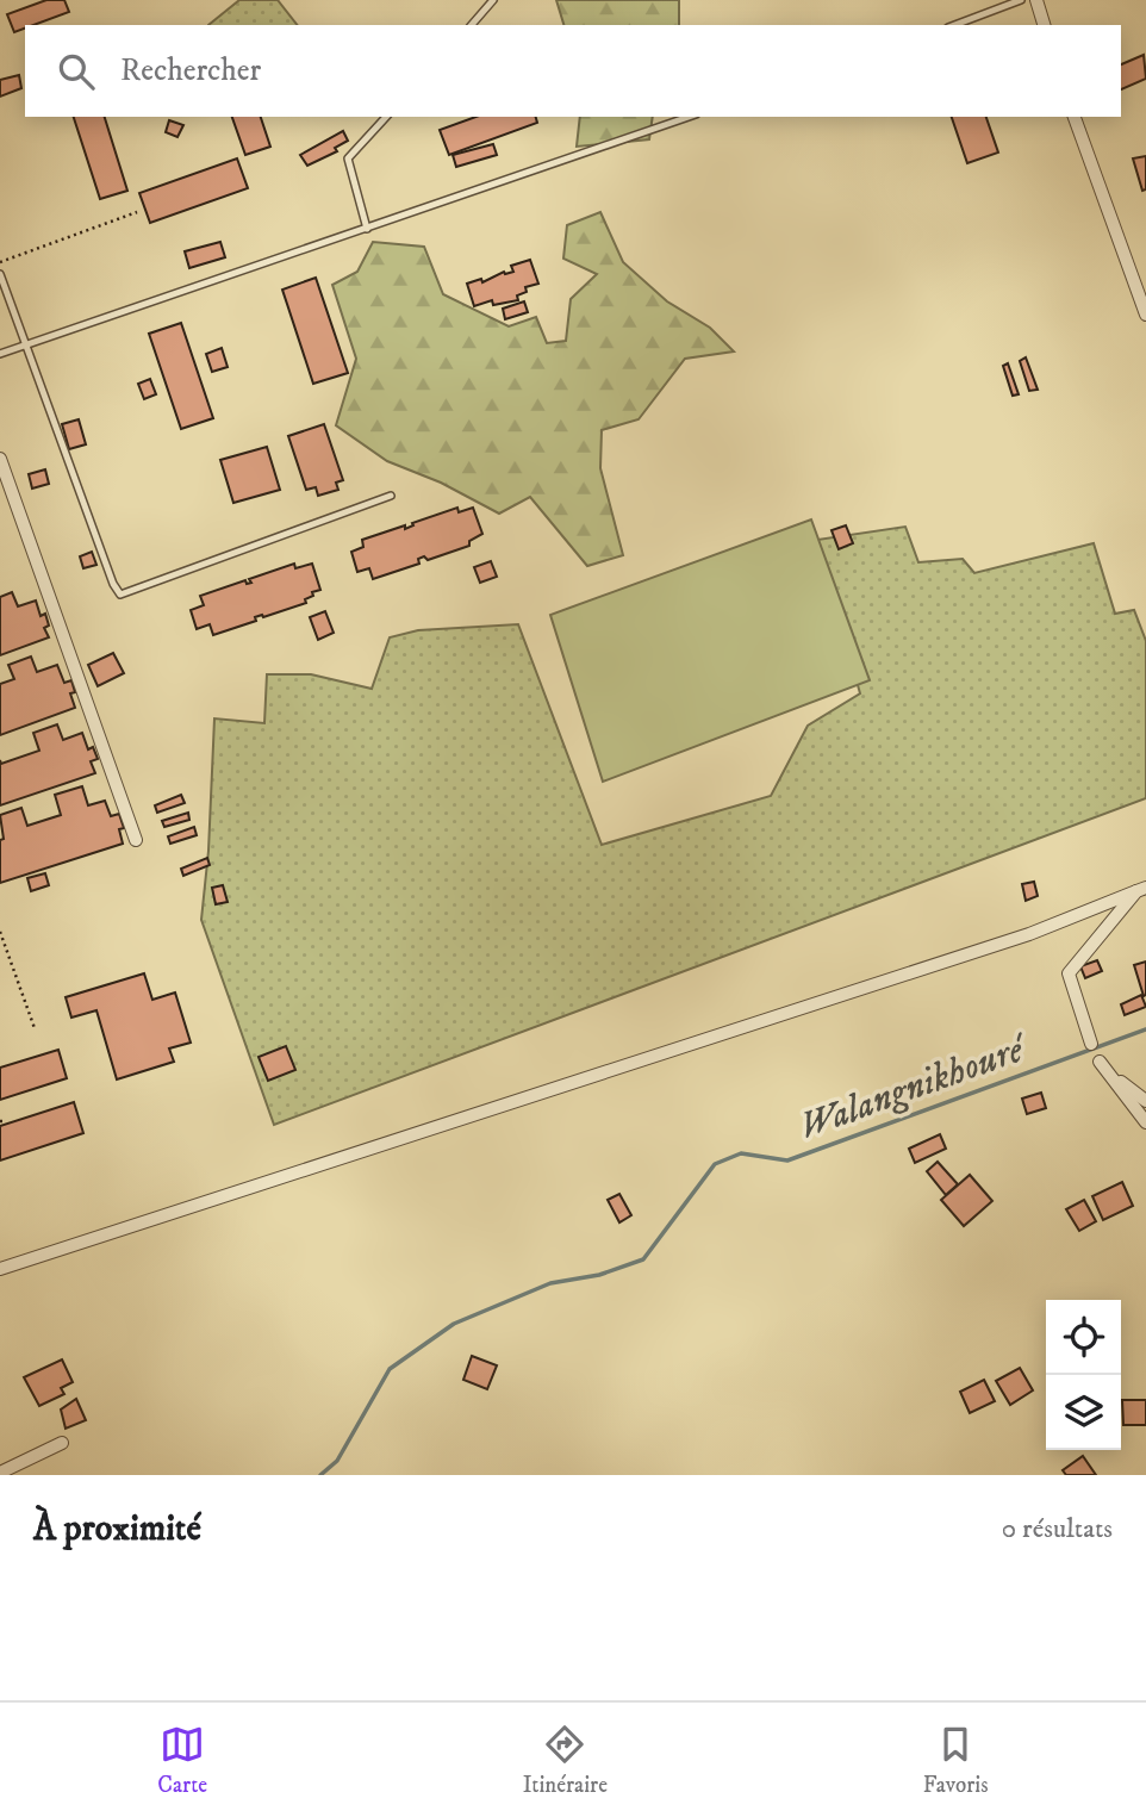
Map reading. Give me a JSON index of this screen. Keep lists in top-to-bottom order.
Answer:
{
  "water": ["Walangnikhouré"],
  "page": {
    "search": "Rechercher",
    "heading": ["À proximité", "0 résultats"],
    "nav": ["Carte", "Itinéraire", "Favoris"]
  }
}
